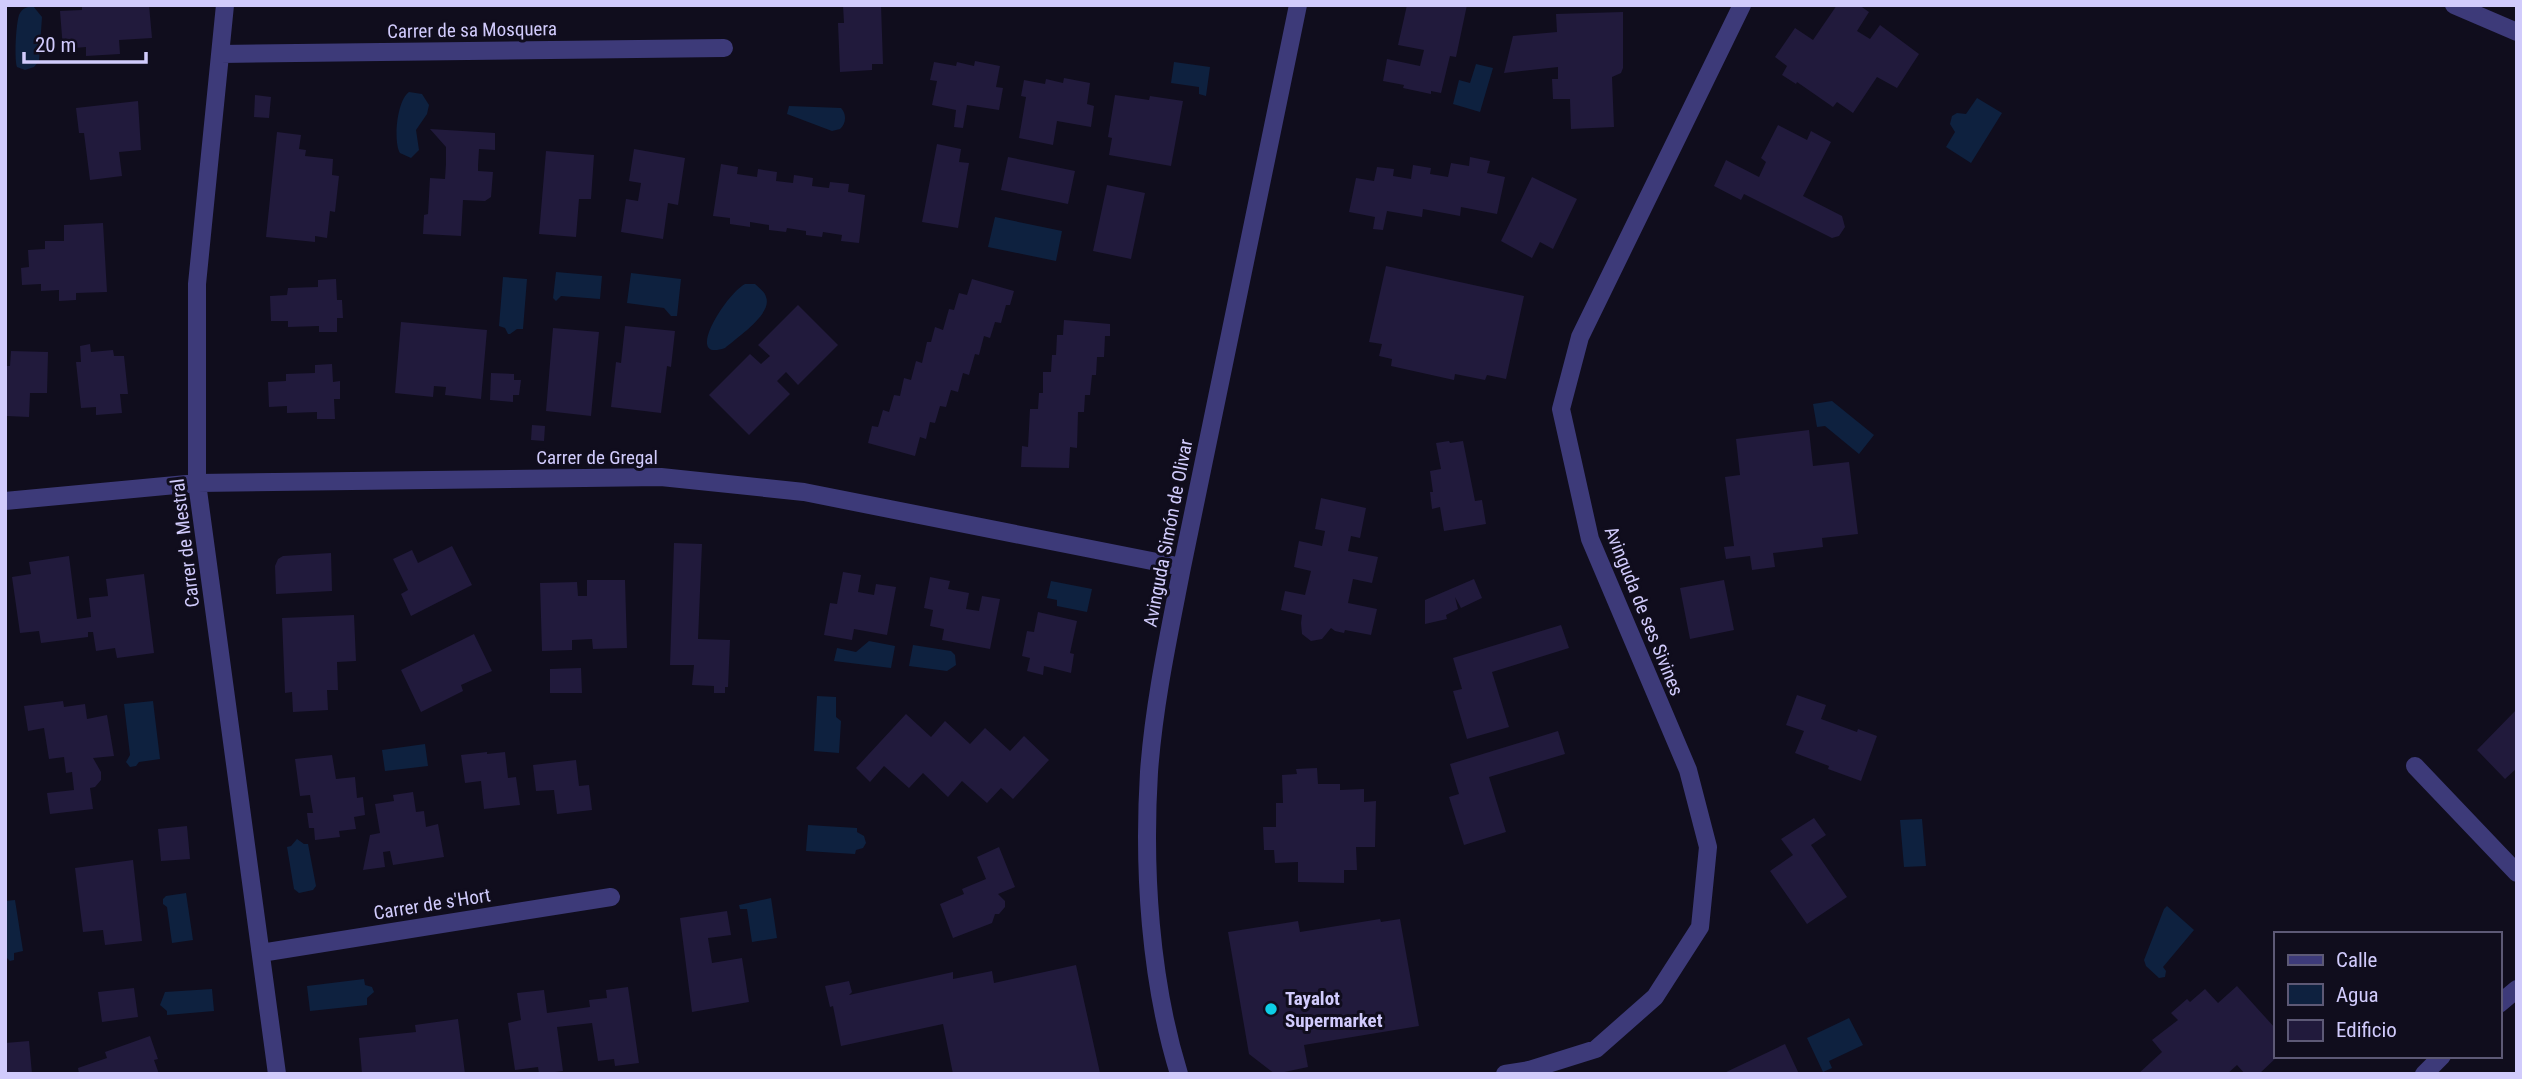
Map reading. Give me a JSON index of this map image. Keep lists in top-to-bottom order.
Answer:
{
  "streets": {
    "street": [
      "Carrer de sa Mosquera",
      "Carrer de Gregal",
      "Avinguda Simón de Olivar",
      "Carrer de Mestral",
      "Avinguda de ses Sivines",
      "Carrer de s'Hort"
    ]
  },
  "crossings": [
    ["Carrer de sa Mosquera", "Carrer de Mestral"],
    ["Carrer de Gregal", "Avinguda Simón de Olivar"],
    ["Carrer de Gregal", "Carrer de Mestral"],
    ["Carrer de Mestral", "Carrer de s'Hort"]
  ],
  "places": ["Tayalot Supermarket"],
  "legend": ["Calle", "Agua", "Edificio"],
  "scale_bar": "20 m"
}
